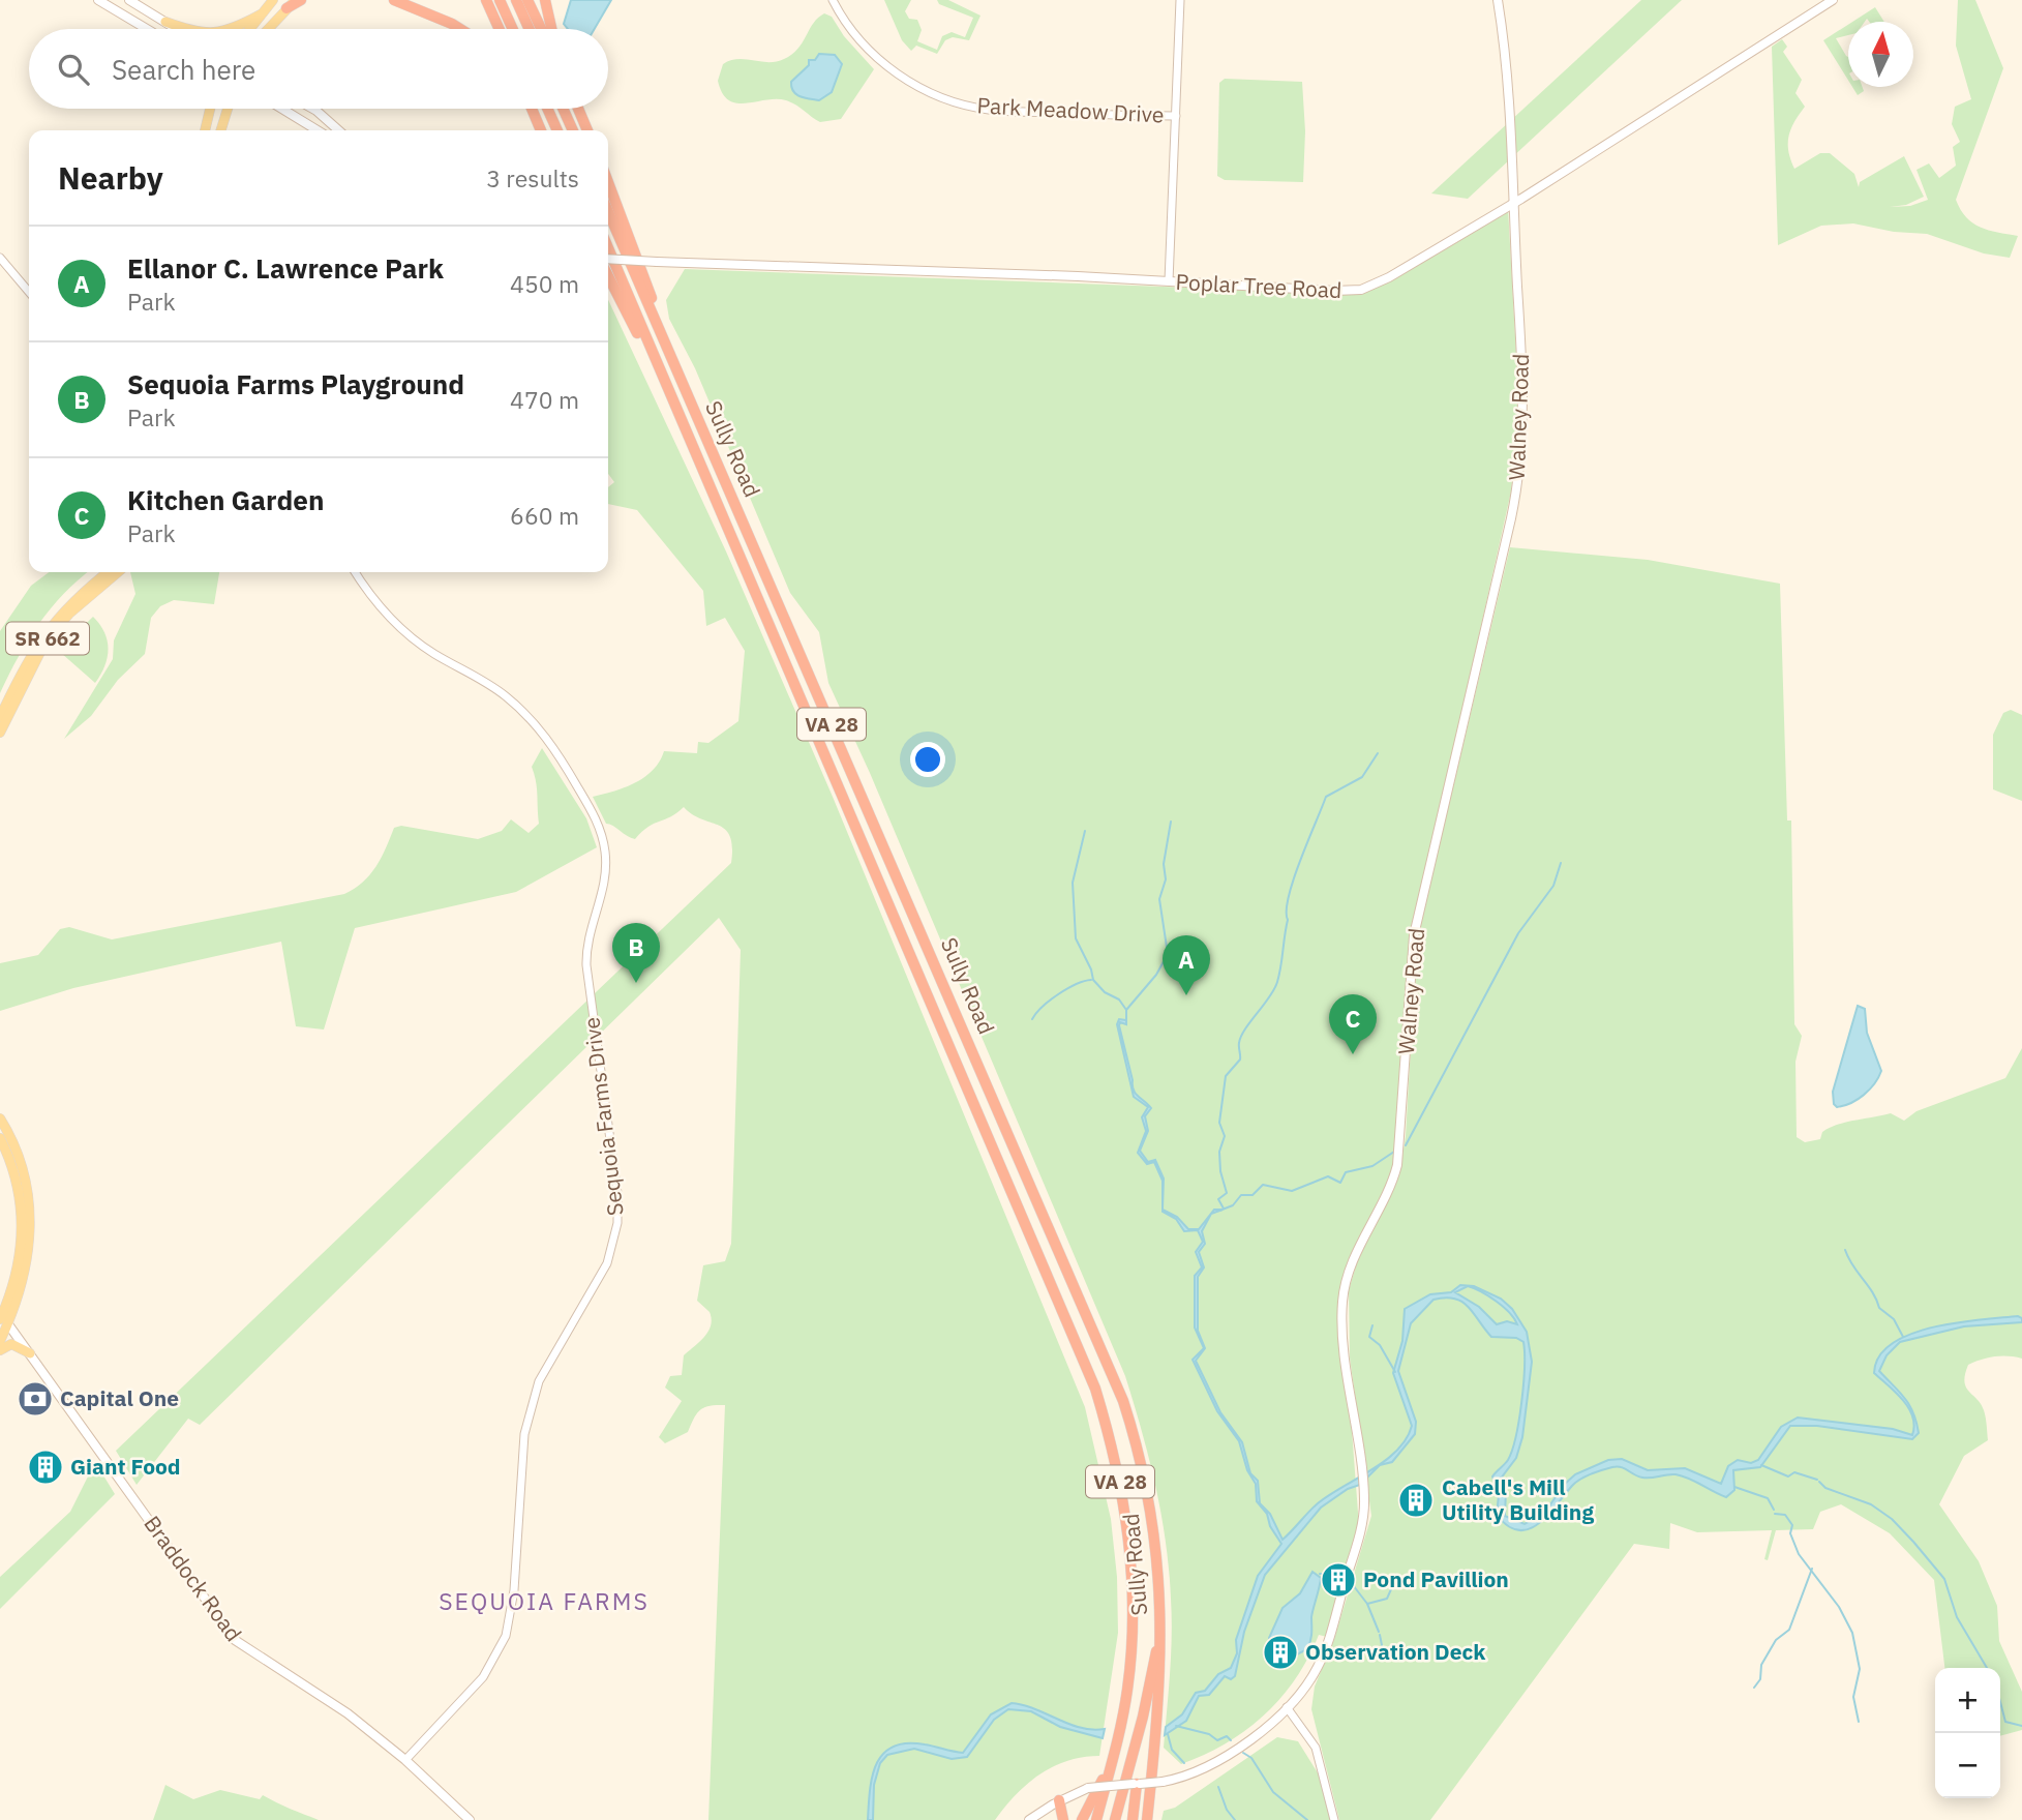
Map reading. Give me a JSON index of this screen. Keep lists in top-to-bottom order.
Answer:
{
  "streets": {
    "highway": ["Sully Road", "VA 28"],
    "main road": [
      "Poplar Tree Road",
      "Walney Road",
      "SR 662",
      "Braddock Road"
    ],
    "street": ["Park Meadow Drive", "Sequoia Farms Drive"]
  },
  "crossings": [
    ["Poplar Tree Road", "Walney Road"],
    ["Sequoia Farms Drive", "Braddock Road"]
  ],
  "districts": ["SEQUOIA FARMS"],
  "places": {
    "bank": ["Capital One"],
    "building": [
      "Giant Food",
      "Cabell's Mill Utility Building",
      "Pond Pavillion",
      "Observation Deck"
    ]
  },
  "north": "top",
  "page": {
    "search": "Search here",
    "heading": ["Nearby", "3 results"],
    "list": [
      {
        "mark": "A",
        "name": "Ellanor C. Lawrence Park",
        "note": "Park",
        "value": "450 m"
      },
      {
        "mark": "B",
        "name": "Sequoia Farms Playground",
        "note": "Park",
        "value": "470 m"
      },
      {
        "mark": "C",
        "name": "Kitchen Garden",
        "note": "Park",
        "value": "660 m"
      }
    ],
    "pins": ["B", "A", "C"],
    "map_buttons": ["+", "−"]
  }
}
